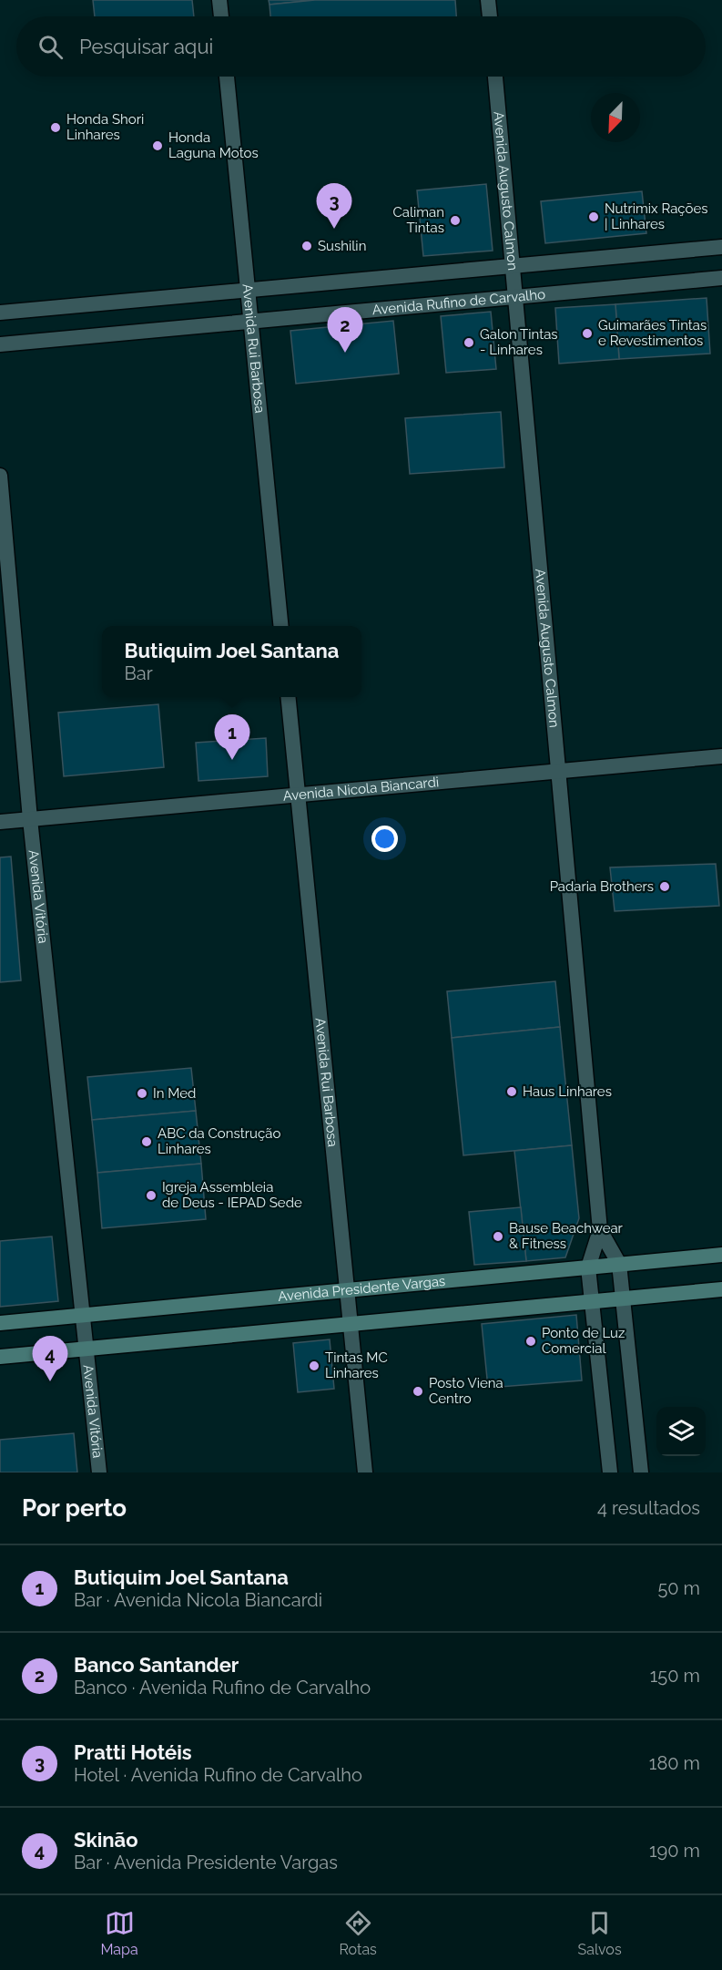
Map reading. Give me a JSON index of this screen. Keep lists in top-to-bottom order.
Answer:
{
  "streets": {
    "main road": ["Avenida Presidente Vargas"],
    "street": [
      "Avenida Augusto Calmon",
      "Avenida Rufino de Carvalho",
      "Avenida Rui Barbosa",
      "Avenida Nicola Biancardi",
      "Avenida Vitória"
    ]
  },
  "crossings": [
    ["Avenida Augusto Calmon", "Avenida Rufino de Carvalho"],
    ["Avenida Augusto Calmon", "Avenida Nicola Biancardi"],
    ["Avenida Augusto Calmon", "Avenida Presidente Vargas"],
    ["Avenida Rufino de Carvalho", "Avenida Rui Barbosa"],
    ["Avenida Rui Barbosa", "Avenida Nicola Biancardi"],
    ["Avenida Rui Barbosa", "Avenida Presidente Vargas"],
    ["Avenida Nicola Biancardi", "Avenida Vitória"],
    ["Avenida Vitória", "Avenida Presidente Vargas"]
  ],
  "places": [
    "Honda Shori Linhares",
    "Honda Laguna Motos",
    "Nutrimix Rações | Linhares",
    "Caliman Tintas",
    "Sushilin",
    "Guimarães Tintas e Revestimentos",
    "Galon Tintas - Linhares",
    "Padaria Brothers",
    "Haus Linhares",
    "In Med",
    "ABC da Construção Linhares",
    "Igreja Assembleia de Deus - IEPAD Sede",
    "Bause Beachwear & Fitness",
    "Ponto de Luz Comercial",
    "Tintas MC Linhares",
    "Posto Viena Centro"
  ],
  "north": "bottom left",
  "page": {
    "search": "Pesquisar aqui",
    "pins": [
      "3",
      "2",
      "1",
      "4"
    ],
    "popup": ["Butiquim Joel Santana", "Bar"],
    "heading": ["Por perto", "4 resultados"],
    "list": [
      {
        "mark": "1",
        "name": "Butiquim Joel Santana",
        "note": "Bar · Avenida Nicola Biancardi",
        "value": "50 m"
      },
      {
        "mark": "2",
        "name": "Banco Santander",
        "note": "Banco · Avenida Rufino de Carvalho",
        "value": "150 m"
      },
      {
        "mark": "3",
        "name": "Pratti Hotéis",
        "note": "Hotel · Avenida Rufino de Carvalho",
        "value": "180 m"
      },
      {
        "mark": "4",
        "name": "Skinão",
        "note": "Bar · Avenida Presidente Vargas",
        "value": "190 m"
      }
    ],
    "nav": ["Mapa", "Rotas", "Salvos"]
  }
}
